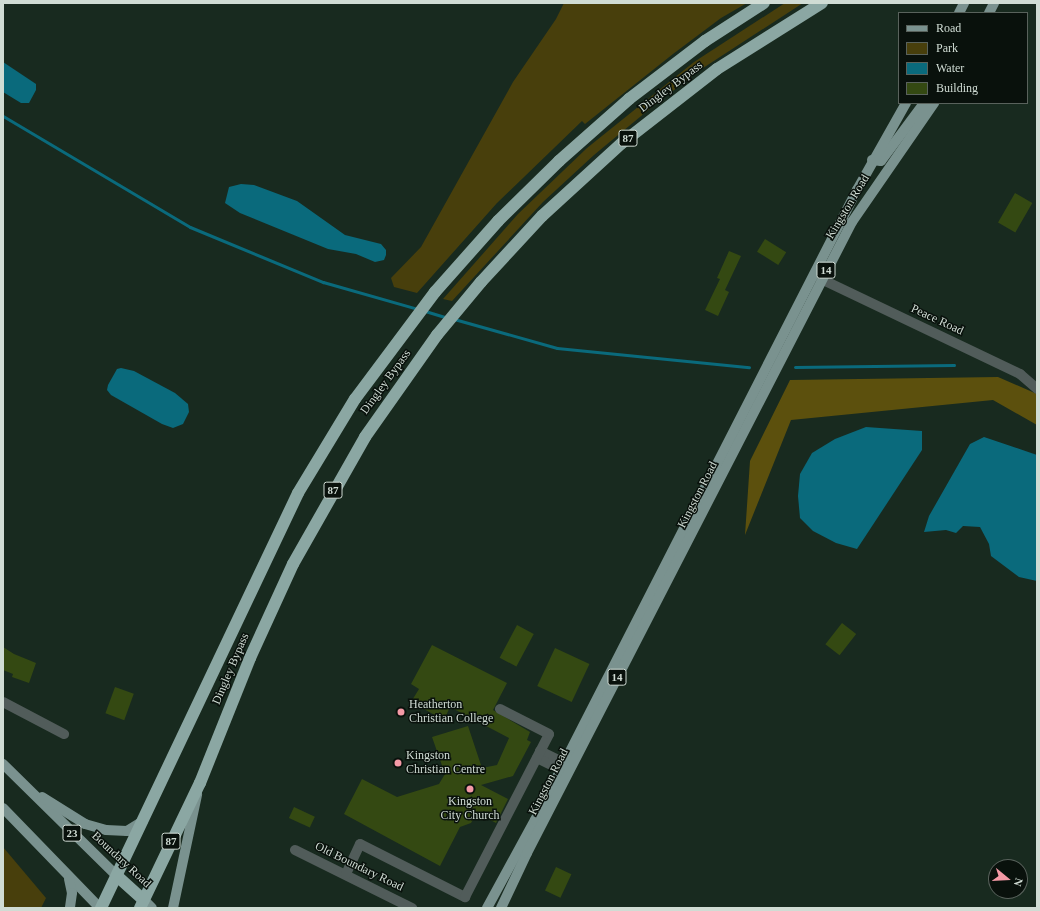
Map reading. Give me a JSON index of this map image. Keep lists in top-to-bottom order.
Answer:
{
  "streets": {
    "highway": [
      "Dingley Bypass",
      "87",
      "23",
      "Boundary Road"
    ],
    "main road": ["Kingston Road", "14"],
    "street": ["Peace Road", "Old Boundary Road"]
  },
  "crossings": [
    ["Dingley Bypass", "Boundary Road"],
    ["Kingston Road", "Peace Road"]
  ],
  "places": ["Heatherton Christian College", "Kingston Christian Centre", "Kingston City Church"],
  "legend": [
    "Road",
    "Park",
    "Water",
    "Building"
  ],
  "north": "right"
}
